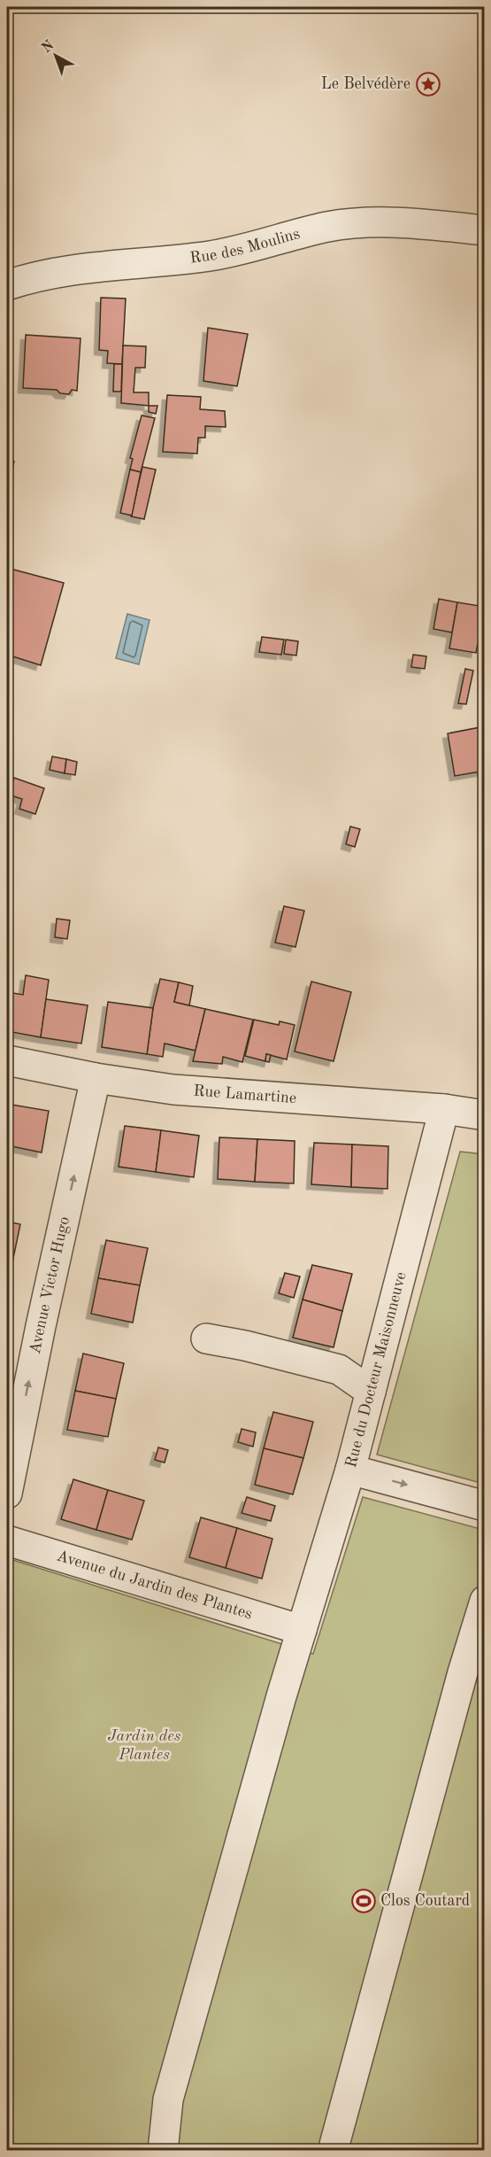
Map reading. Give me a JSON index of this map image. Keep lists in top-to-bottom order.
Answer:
{
  "streets": {
    "street": [
      "Rue des Moulins",
      "Rue Lamartine",
      "Avenue Victor Hugo",
      "Rue du Docteur Maisonneuve",
      "Avenue du Jardin des Plantes"
    ]
  },
  "crossings": [
    ["Rue Lamartine", "Avenue Victor Hugo"],
    ["Rue Lamartine", "Rue du Docteur Maisonneuve"],
    ["Rue du Docteur Maisonneuve", "Avenue du Jardin des Plantes"]
  ],
  "one_way": ["Avenue Victor Hugo"],
  "parks": ["Jardin des Plantes"],
  "places": {
    "place": ["Le Belvédère"],
    "sports": ["Clos Coutard"]
  },
  "north": "top left"
}
